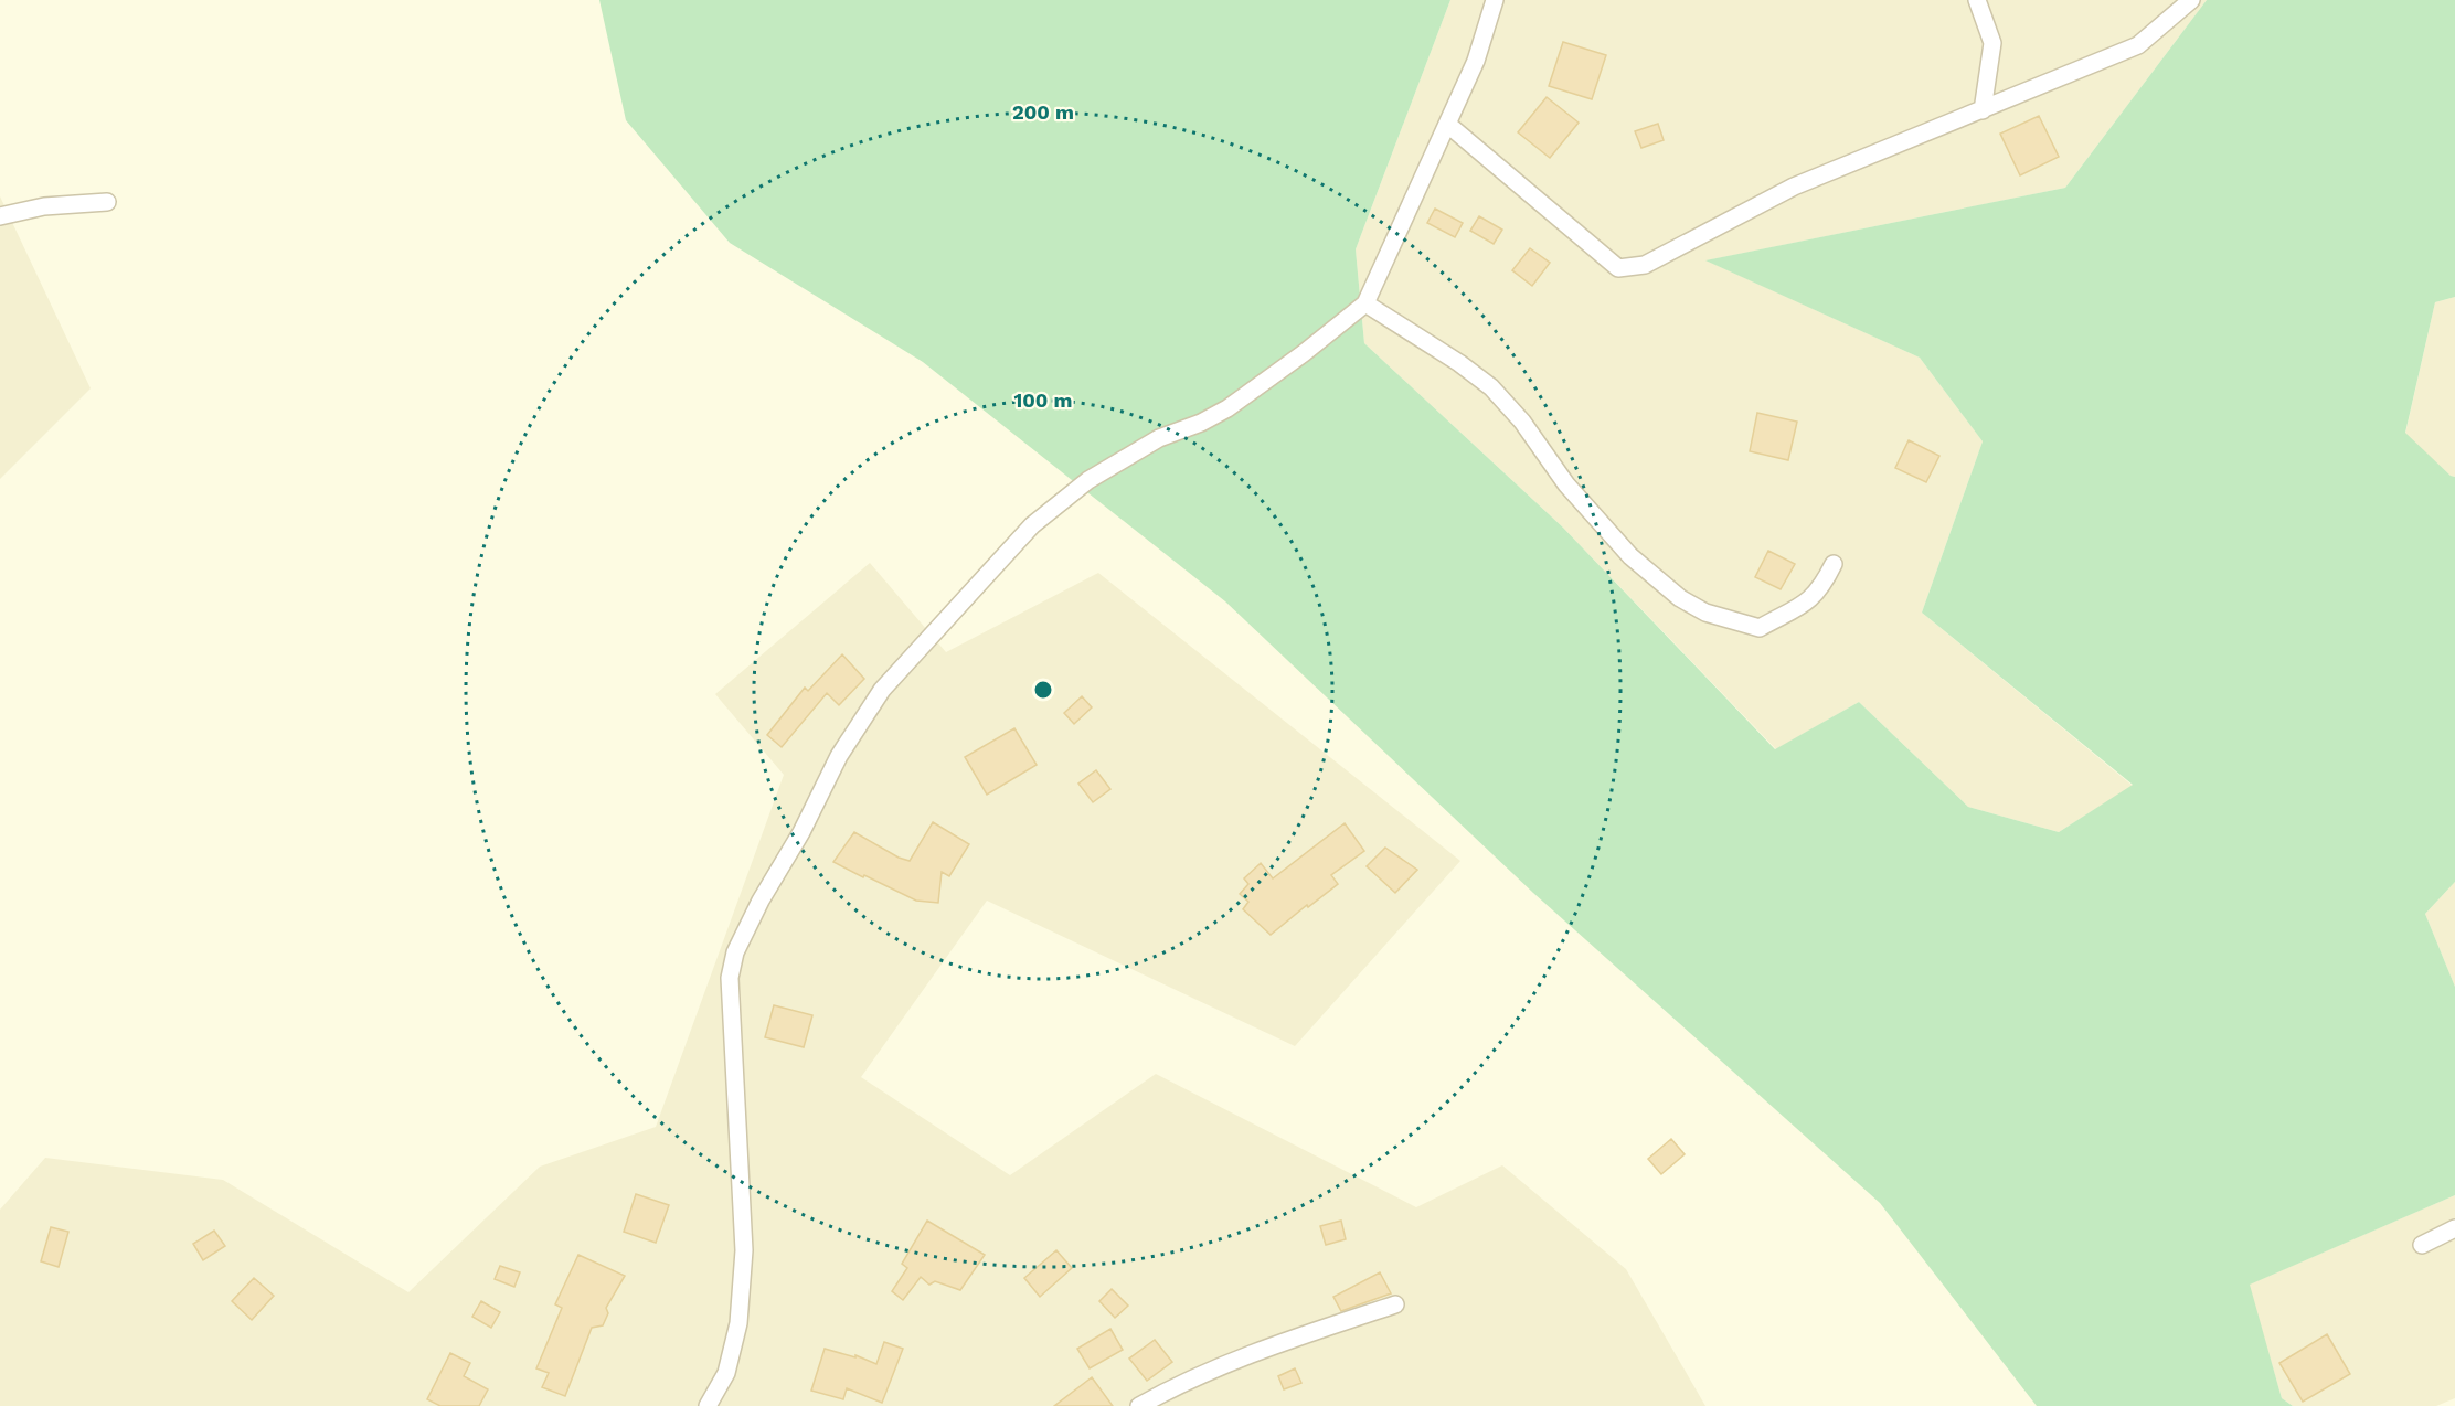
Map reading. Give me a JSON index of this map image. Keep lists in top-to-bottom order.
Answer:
{
  "rings": ["200 m", "100 m"]
}
